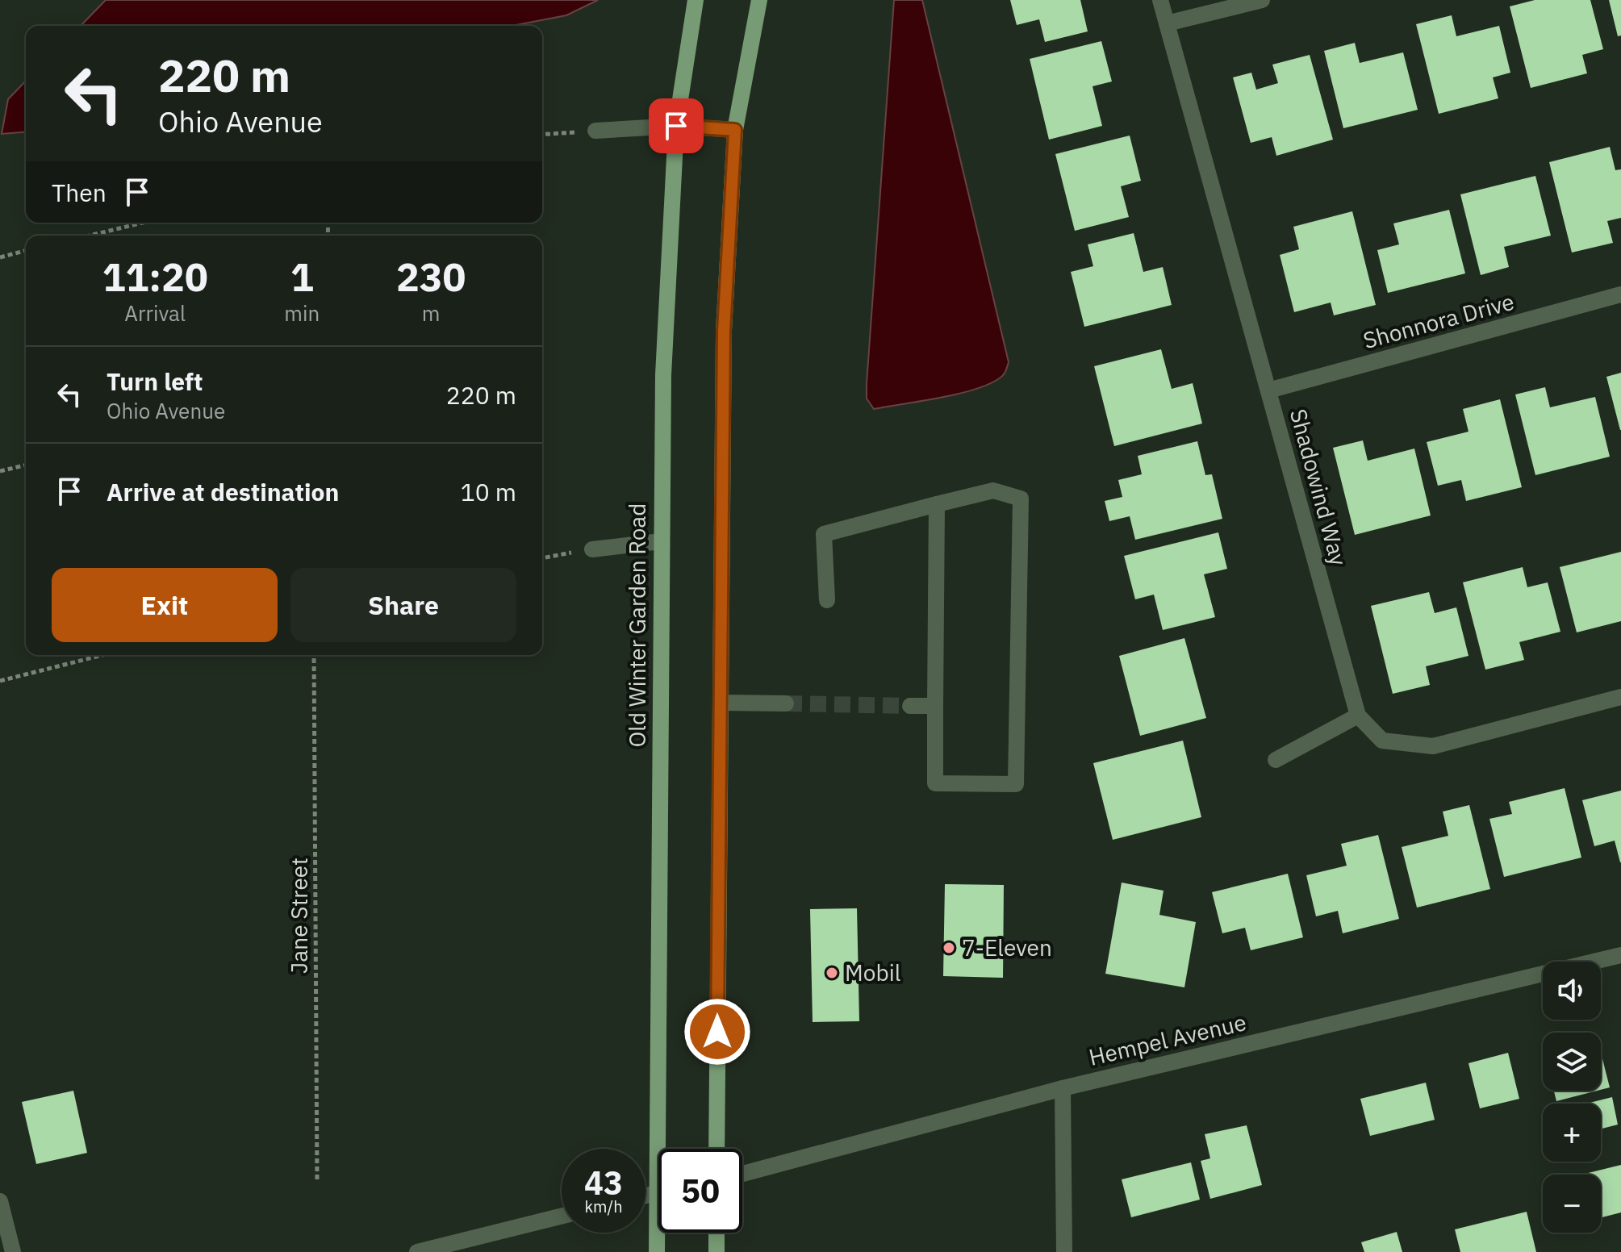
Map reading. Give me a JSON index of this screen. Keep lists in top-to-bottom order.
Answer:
{
  "streets": {
    "main road": ["Old Winter Garden Road"],
    "street": ["Shonnora Drive", "Shadowind Way", "Hempel Avenue"],
    "path": ["Jane Street"]
  },
  "crossings": [
    ["Shonnora Drive", "Shadowind Way"]
  ],
  "places": ["7-Eleven", "Mobil"],
  "page": {
    "turn": ["220 m", "Ohio Avenue"],
    "then": "Then",
    "eta": [
      "11:20",
      "Arrival",
      "1",
      "min",
      "230",
      "m"
    ],
    "list": [
      {
        "name": "Turn left",
        "note": "Ohio Avenue",
        "value": "220 m"
      },
      {
        "name": "Arrive at destination",
        "value": "10 m"
      }
    ],
    "buttons": ["Exit", "Share"],
    "map_buttons": ["+", "−"],
    "speed": "43 km/h",
    "limit": "50"
  }
}
